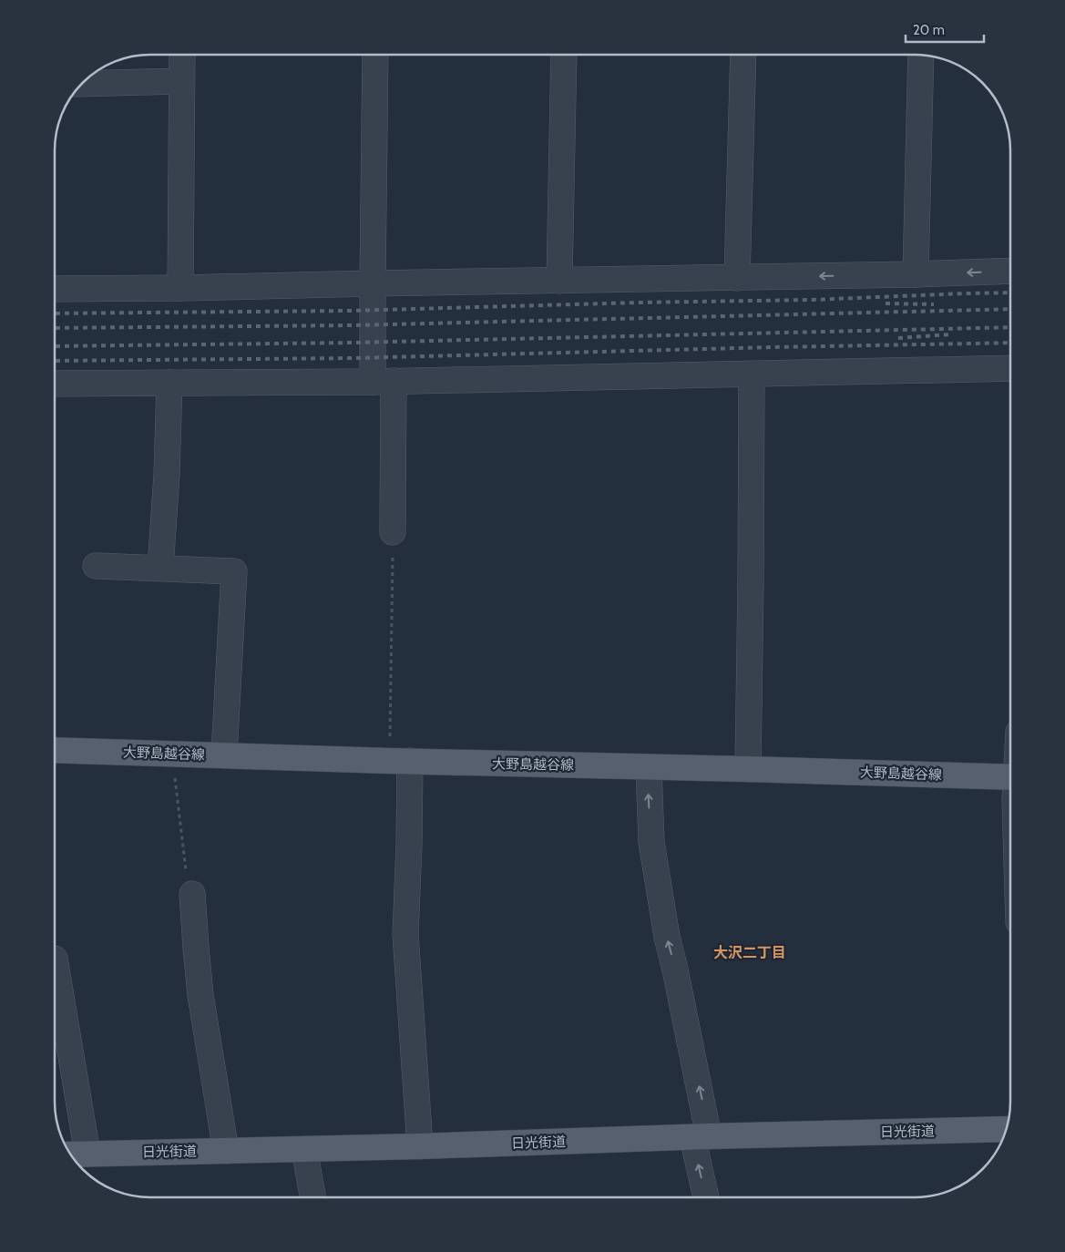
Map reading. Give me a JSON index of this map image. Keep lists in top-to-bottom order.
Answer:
{
  "streets": {
    "main road": ["大野島越谷線", "日光街道"]
  },
  "districts": ["大沢二丁目"],
  "scale_bar": "20 m"
}
